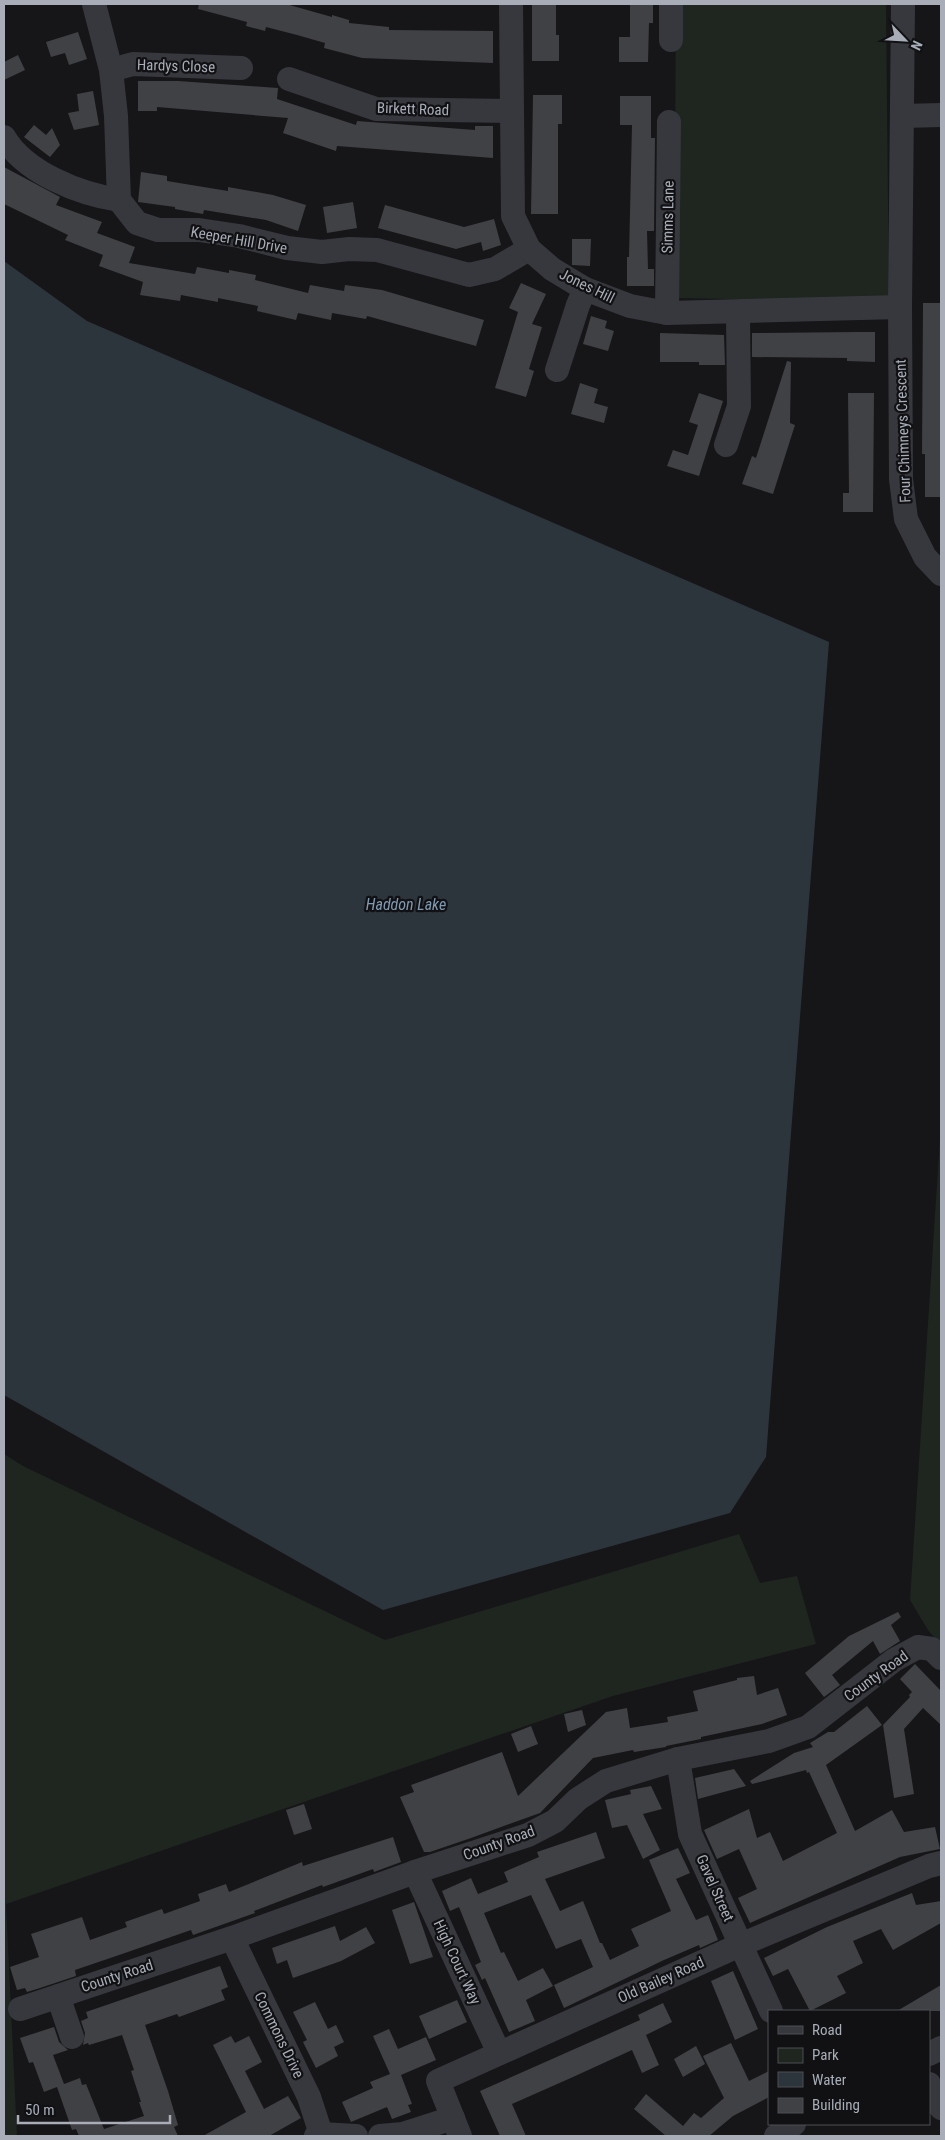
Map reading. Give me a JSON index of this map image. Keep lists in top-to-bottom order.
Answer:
{
  "streets": {
    "street": [
      "Hardys Close",
      "Birkett Road",
      "Simms Lane",
      "Keeper Hill Drive",
      "Jones Hill",
      "Four Chimneys Crescent",
      "County Road",
      "Gavel Street",
      "High Court Way",
      "Old Bailey Road",
      "Commons Drive"
    ]
  },
  "crossings": [
    ["Birkett Road", "Jones Hill"],
    ["Simms Lane", "Jones Hill"],
    ["Keeper Hill Drive", "Jones Hill"],
    ["Jones Hill", "Four Chimneys Crescent"],
    ["County Road", "Gavel Street"],
    ["County Road", "High Court Way"],
    ["County Road", "Commons Drive"],
    ["Gavel Street", "Old Bailey Road"],
    ["High Court Way", "Old Bailey Road"]
  ],
  "water": ["Haddon Lake"],
  "legend": [
    "Road",
    "Park",
    "Water",
    "Building"
  ],
  "scale_bar": "50 m",
  "north": "bottom right"
}
